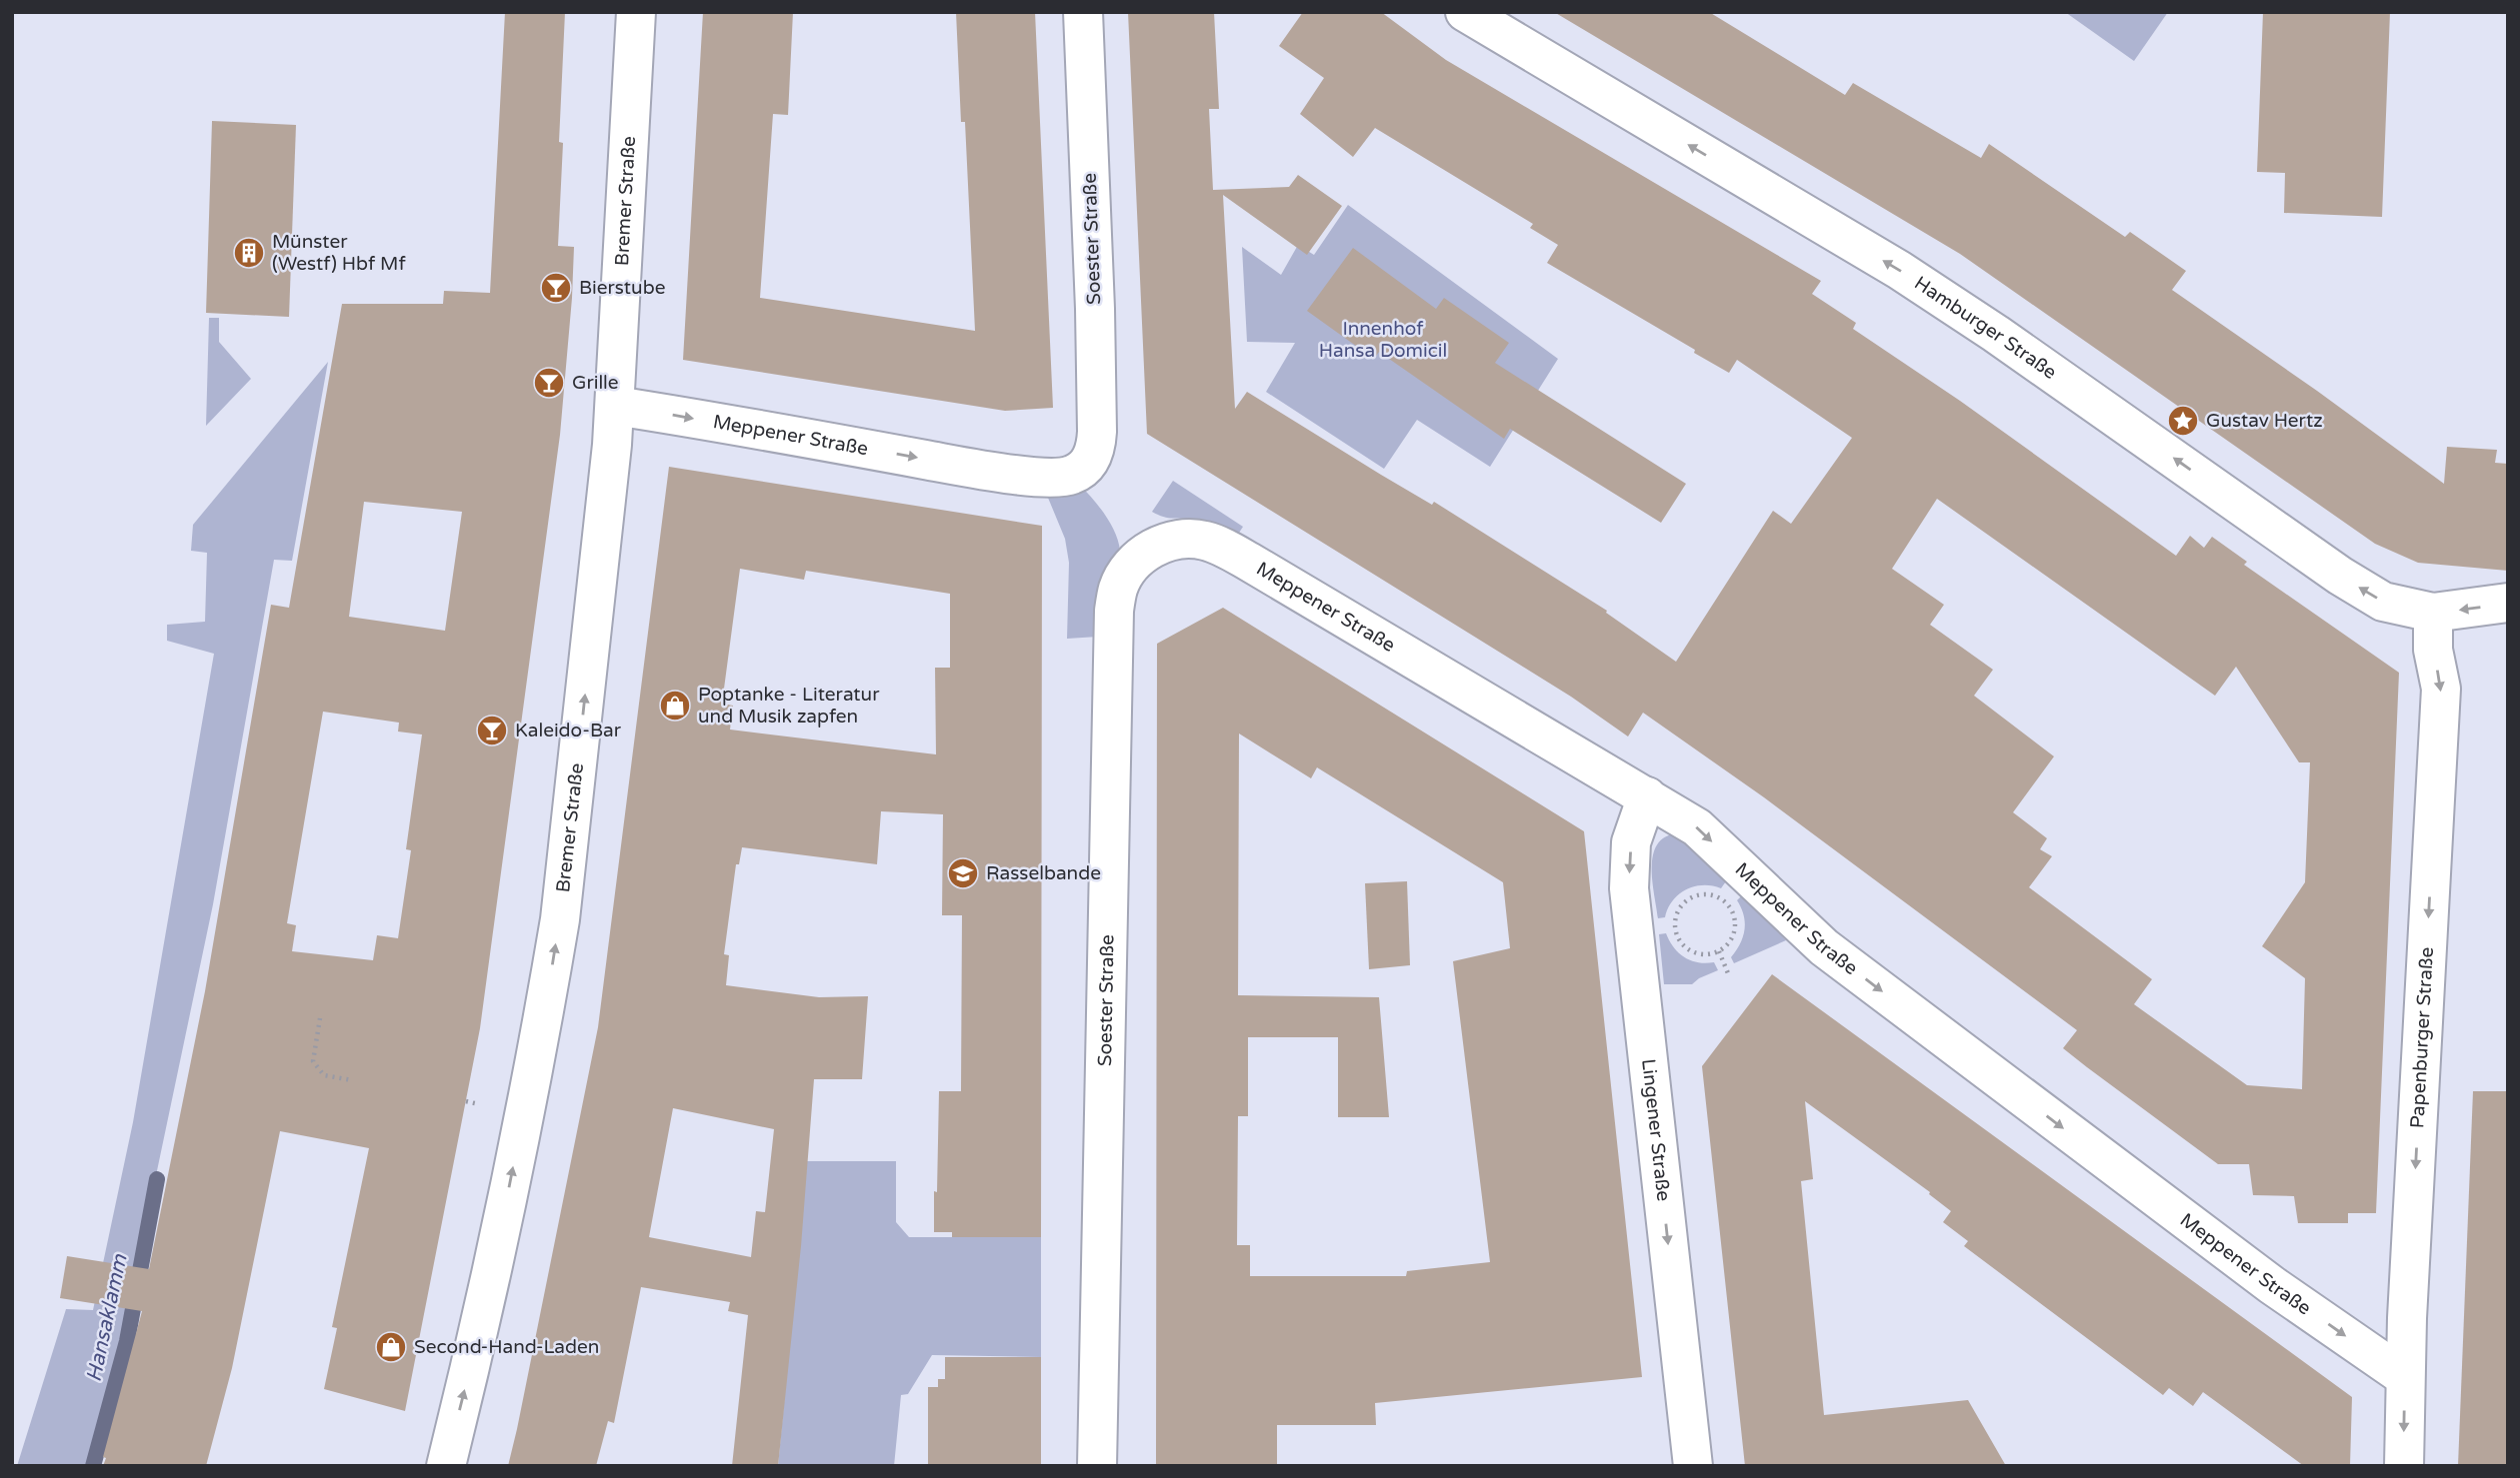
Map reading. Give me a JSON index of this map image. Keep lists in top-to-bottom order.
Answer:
{
  "streets": {
    "street": [
      "Bremer Straße",
      "Soester Straße",
      "Hamburger Straße",
      "Meppener Straße",
      "Papenburger Straße",
      "Lingener Straße"
    ]
  },
  "crossings": [
    ["Bremer Straße", "Meppener Straße"],
    ["Soester Straße", "Meppener Straße"],
    ["Hamburger Straße", "Papenburger Straße"],
    ["Meppener Straße", "Papenburger Straße"],
    ["Meppener Straße", "Lingener Straße"]
  ],
  "one_way": [
    "Bremer Straße",
    "Hamburger Straße",
    "Meppener Straße",
    "Papenburger Straße",
    "Lingener Straße"
  ],
  "water": ["Hansaklamm"],
  "parks": ["Innenhof Hansa Domicil"],
  "places": {
    "building": ["Münster (Westf) Hbf Mf"],
    "bar": ["Bierstube", "Grille", "Kaleido-Bar"],
    "place": ["Gustav Hertz"],
    "shop": ["Poptanke - Literatur und Musik zapfen", "Second-Hand-Laden"],
    "school or university": ["Rasselbande"]
  }
}
